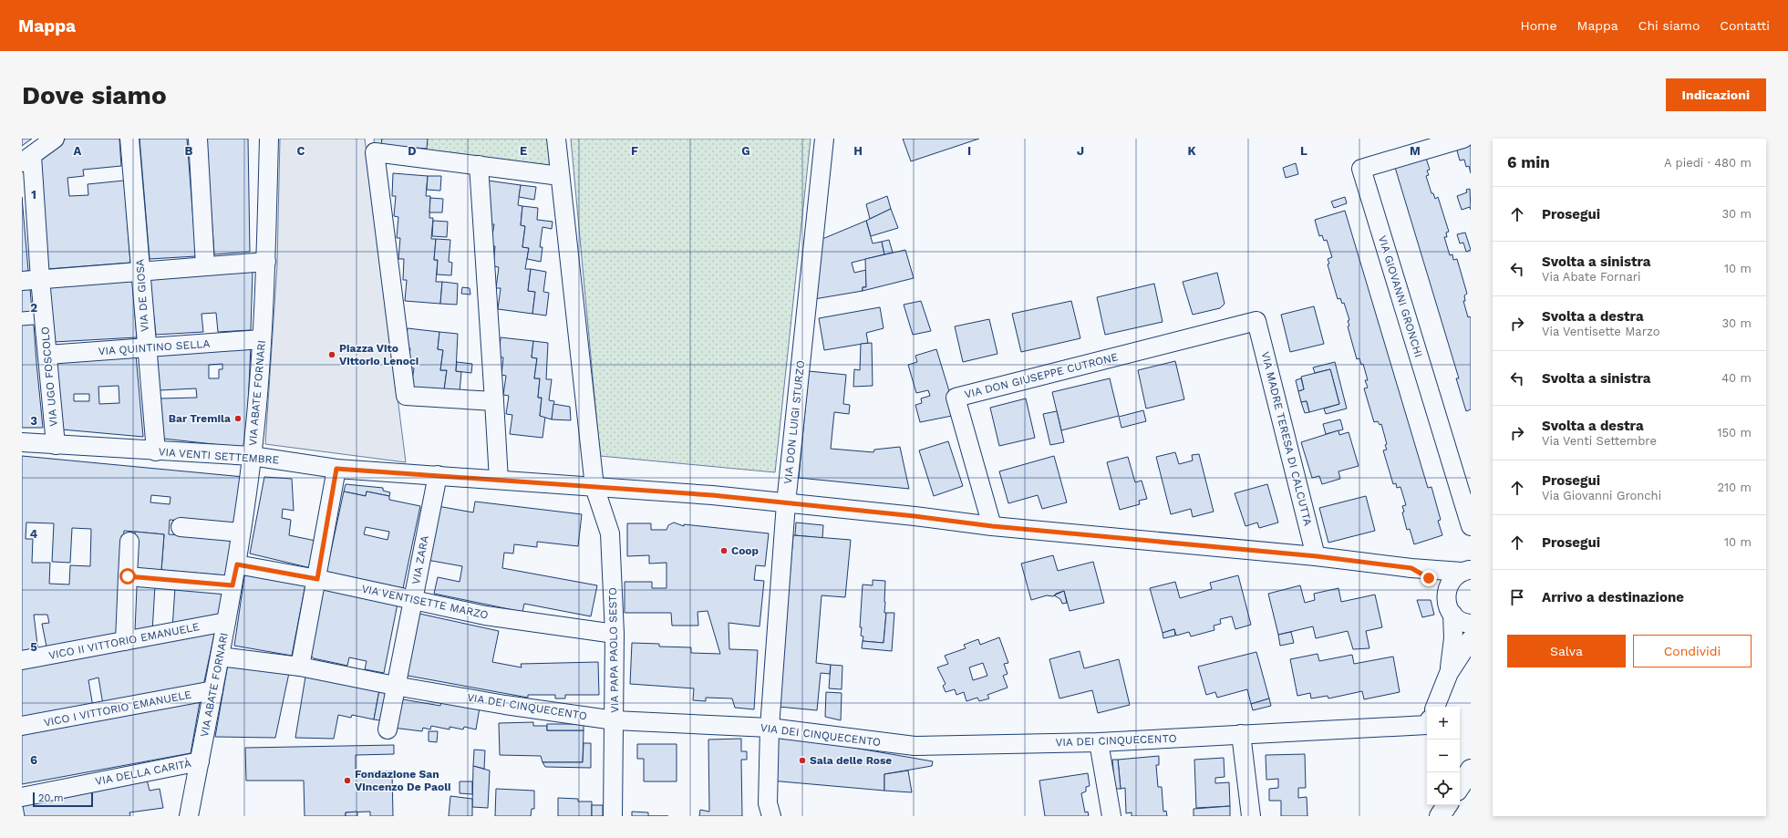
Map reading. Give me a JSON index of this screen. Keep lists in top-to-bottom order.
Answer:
{
  "streets": {
    "street": [
      "VIA DE GIOSA",
      "VIA GIOVANNI GRONCHI",
      "VIA QUINTINO SELLA",
      "VIA DON GIUSEPPE CUTRONE",
      "VIA UGO FOSCOLO",
      "VIA ABATE FORNARI",
      "VIA DON LUIGI STURZO",
      "VIA MADRE TERESA DI CALCUTTA",
      "VIA VENTI SETTEMBRE",
      "VIA ZARA",
      "VIA VENTISETTE MARZO",
      "VICO II VITTORIO EMANUELE",
      "VIA PAPA PAOLO SESTO",
      "VIA DEI CINQUECENTO",
      "VICO I VITTORIO EMANUELE",
      "VIA DELLA CARITÀ"
    ]
  },
  "crossings": [
    ["VIA DE GIOSA", "VIA QUINTINO SELLA"],
    ["VIA DE GIOSA", "VIA VENTI SETTEMBRE"],
    ["VIA QUINTINO SELLA", "VIA UGO FOSCOLO"],
    ["VIA QUINTINO SELLA", "VIA ABATE FORNARI"],
    ["VIA DON GIUSEPPE CUTRONE", "VIA MADRE TERESA DI CALCUTTA"],
    ["VIA UGO FOSCOLO", "VIA VENTI SETTEMBRE"],
    ["VIA ABATE FORNARI", "VIA VENTI SETTEMBRE"],
    ["VIA ABATE FORNARI", "VIA VENTISETTE MARZO"],
    ["VIA ABATE FORNARI", "VICO II VITTORIO EMANUELE"],
    ["VIA ABATE FORNARI", "VIA DEI CINQUECENTO"],
    ["VIA ABATE FORNARI", "VICO I VITTORIO EMANUELE"],
    ["VIA ABATE FORNARI", "VIA DELLA CARITÀ"],
    ["VIA DON LUIGI STURZO", "VIA VENTI SETTEMBRE"],
    ["VIA DON LUIGI STURZO", "VIA DEI CINQUECENTO"],
    ["VIA VENTI SETTEMBRE", "VIA ZARA"],
    ["VIA VENTI SETTEMBRE", "VIA PAPA PAOLO SESTO"],
    ["VIA ZARA", "VIA VENTISETTE MARZO"],
    ["VIA ZARA", "VIA DEI CINQUECENTO"],
    ["VIA VENTISETTE MARZO", "VIA PAPA PAOLO SESTO"],
    ["VIA PAPA PAOLO SESTO", "VIA DEI CINQUECENTO"]
  ],
  "places": [
    "Piazza Vito Vittorio Lenoci",
    "Bar Tremila",
    "Coop",
    "Sala delle Rose",
    "Fondazione San Vincenzo De Paoli"
  ],
  "scale_bar": "20 m",
  "page": {
    "header": "Mappa",
    "nav": [
      "Home",
      "Mappa",
      "Chi siamo",
      "Contatti"
    ],
    "buttons": [
      "Indicazioni",
      ["Salva", "Condividi"]
    ],
    "title": "Dove siamo",
    "heading": ["6 min", "A piedi · 480 m"],
    "list": [
      ["Prosegui", "30 m"],
      ["Svolta a sinistra", "Via Abate Fornari", "10 m"],
      ["Svolta a destra", "Via Ventisette Marzo", "30 m"],
      ["Svolta a sinistra", "40 m"],
      ["Svolta a destra", "Via Venti Settembre", "150 m"],
      ["Prosegui", "Via Giovanni Gronchi", "210 m"],
      ["Prosegui", "10 m"],
      "Arrivo a destinazione"
    ],
    "map_buttons": ["+", "−"],
    "scale": "20 m"
  },
  "grid": {
    "columns": [
      "A",
      "B",
      "C",
      "D",
      "E",
      "F",
      "G",
      "H",
      "I",
      "J",
      "K",
      "L",
      "M"
    ],
    "rows": [
      "1",
      "2",
      "3",
      "4",
      "5",
      "6"
    ]
  }
}
